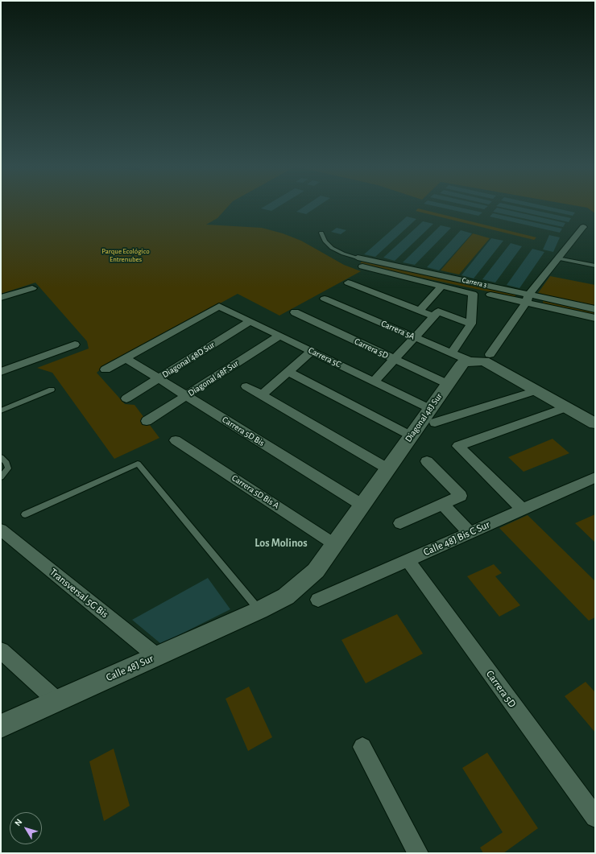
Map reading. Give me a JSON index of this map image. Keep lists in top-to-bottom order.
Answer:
{
  "streets": {
    "street": [
      "Carrera 3",
      "Carrera 5A",
      "Carrera 5D",
      "Carrera 5C",
      "Diagonal 48D Sur",
      "Diagonal 48F Sur",
      "Diagonal 48J Sur",
      "Carrera 5D Bis",
      "Carrera 5D Bis A",
      "Calle 48J Bis C Sur",
      "Transversal 5G Bis",
      "Calle 48J Sur"
    ]
  },
  "crossings": [
    ["Carrera 3", "Diagonal 48J Sur"],
    ["Carrera 5A", "Diagonal 48J Sur"],
    ["Carrera 5D", "Diagonal 48J Sur"],
    ["Carrera 5D", "Calle 48J Bis C Sur"],
    ["Carrera 5C", "Diagonal 48D Sur"],
    ["Carrera 5C", "Diagonal 48F Sur"],
    ["Carrera 5C", "Diagonal 48J Sur"],
    ["Carrera 5C", "Carrera 5D Bis"],
    ["Diagonal 48D Sur", "Carrera 5D Bis"],
    ["Diagonal 48F Sur", "Carrera 5D Bis"],
    ["Diagonal 48J Sur", "Carrera 5D Bis"],
    ["Diagonal 48J Sur", "Carrera 5D Bis A"],
    ["Diagonal 48J Sur", "Calle 48J Sur"],
    ["Transversal 5G Bis", "Calle 48J Sur"]
  ],
  "districts": ["Los Molinos"],
  "parks": ["Parque Ecológico Entrenubes"],
  "north": "top left"
}
